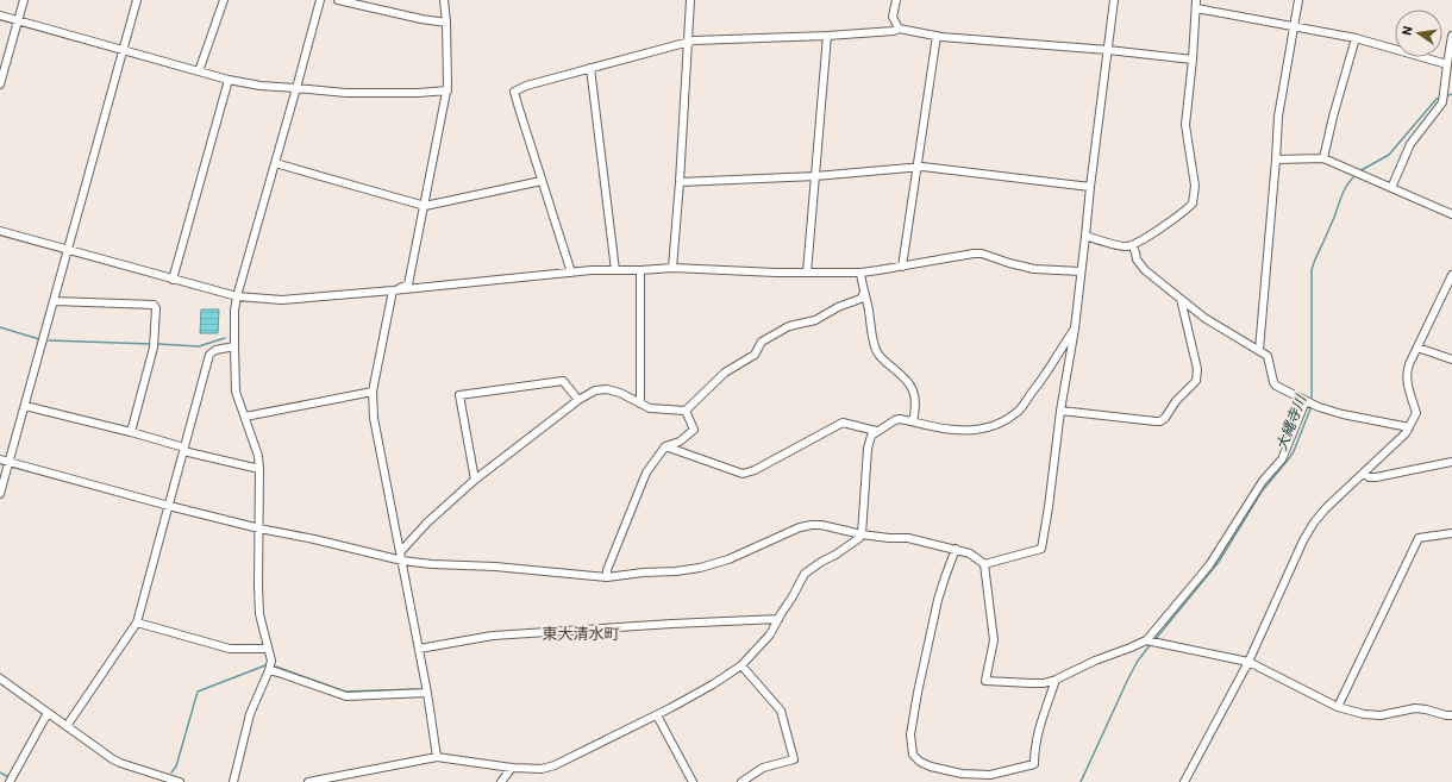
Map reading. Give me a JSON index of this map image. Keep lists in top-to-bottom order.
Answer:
{
  "districts": ["東大清水町"],
  "water": ["大縄寺川"],
  "north": "left"
}
